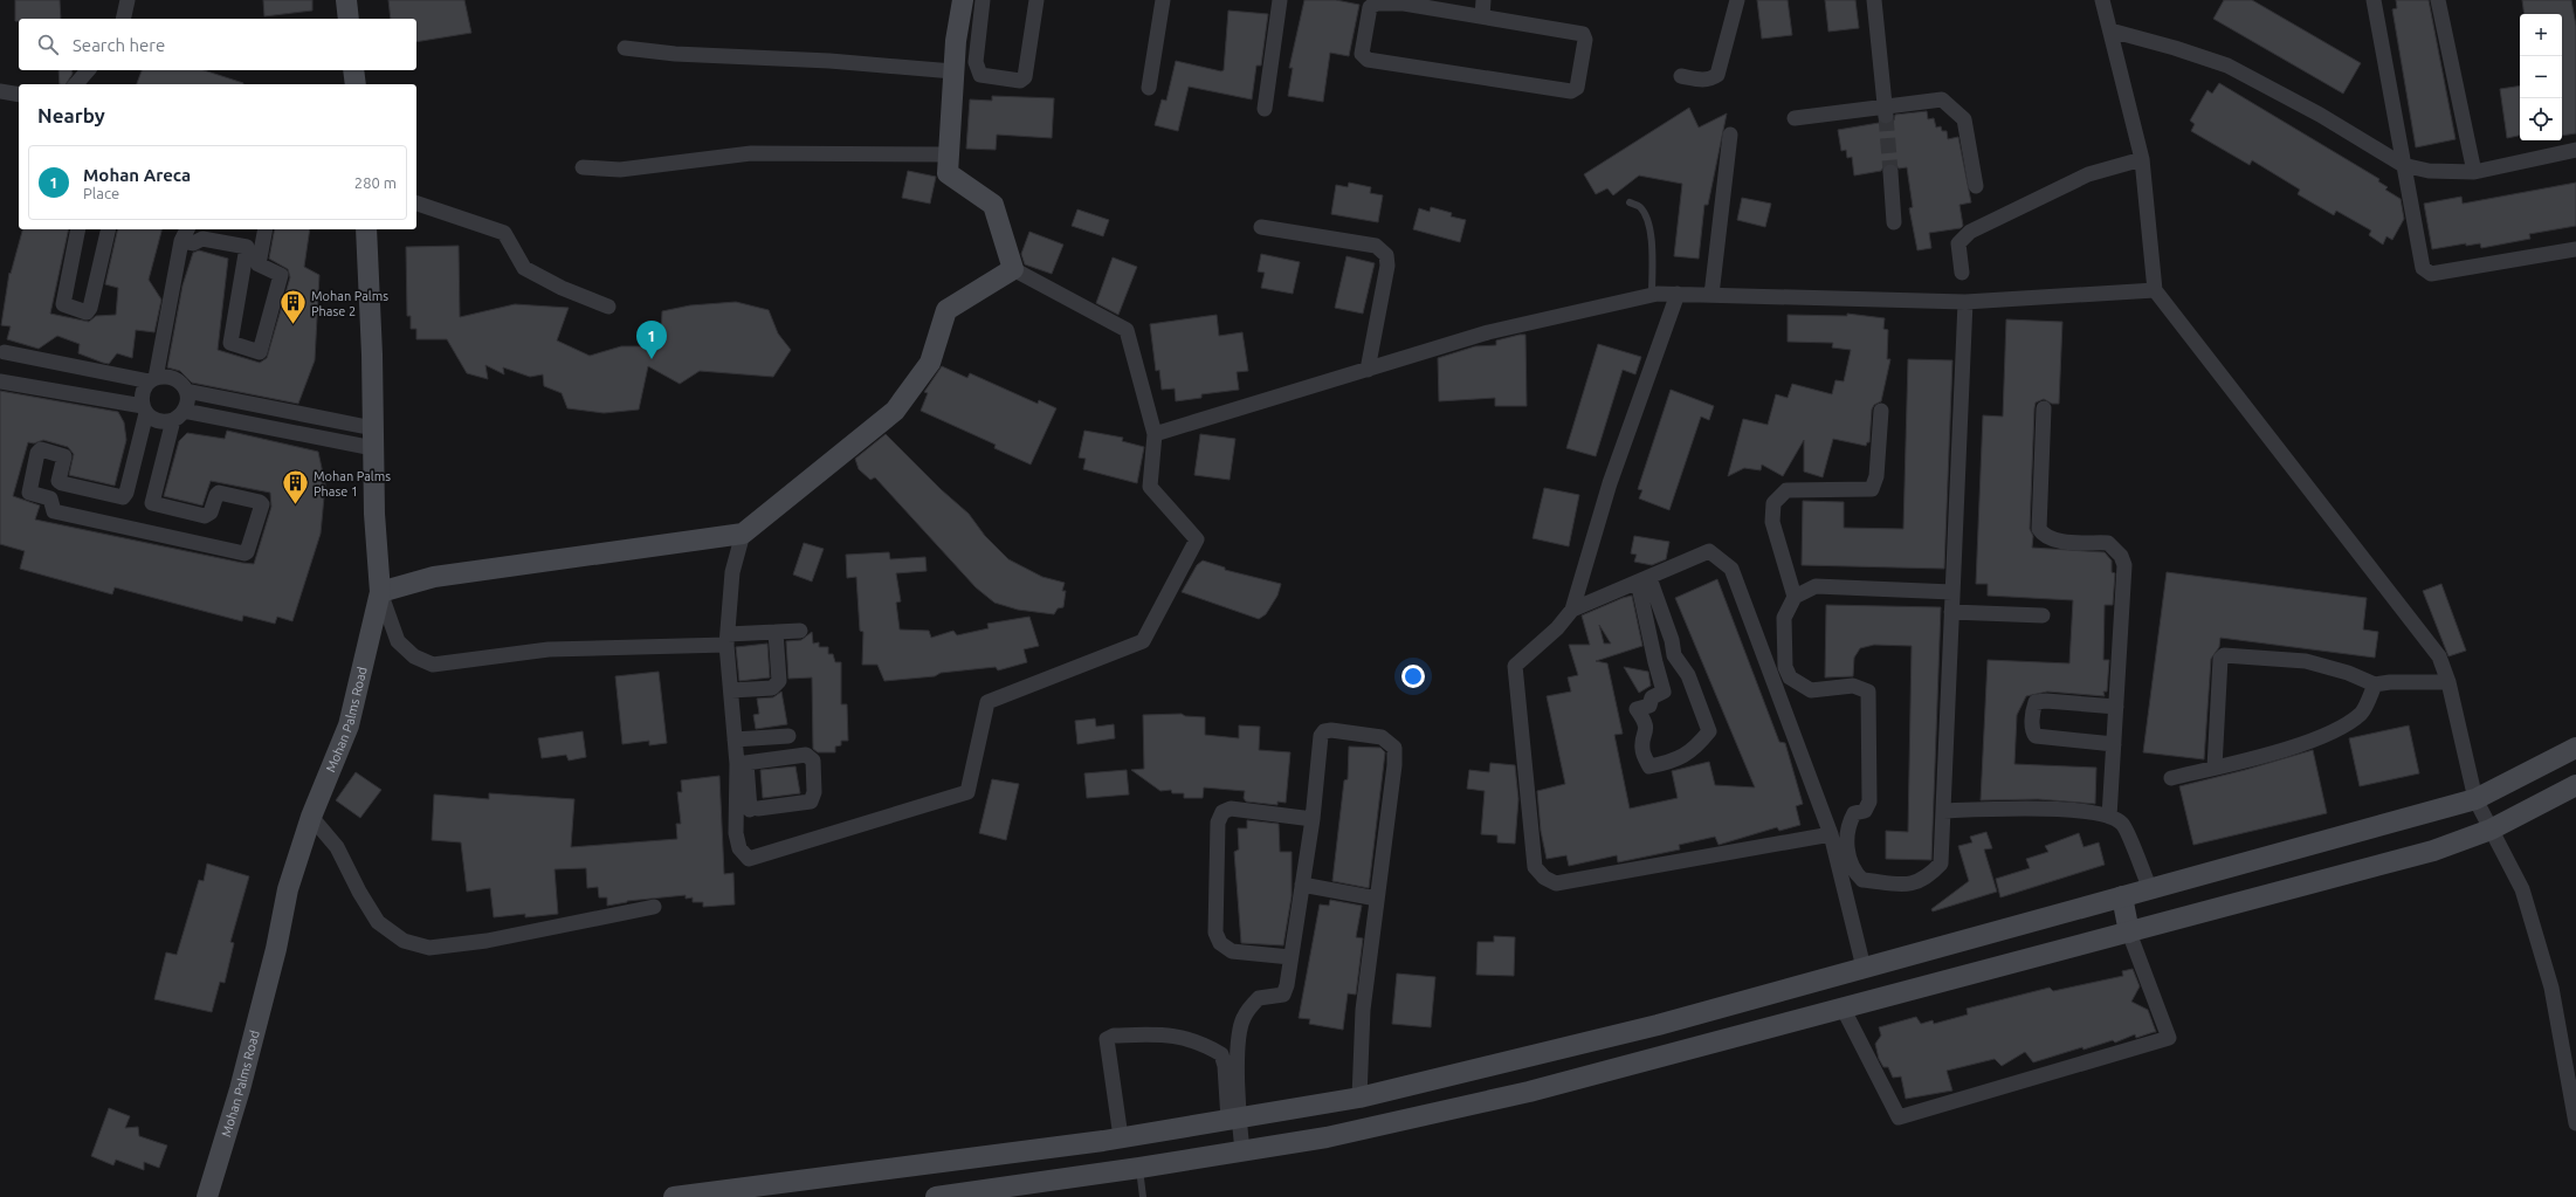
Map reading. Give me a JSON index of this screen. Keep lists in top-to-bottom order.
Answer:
{
  "streets": {
    "street": ["Mohan Palms Road"]
  },
  "places": {
    "building": ["Mohan Palms Phase 2", "Mohan Palms Phase 1"]
  },
  "page": {
    "map_buttons": ["+", "−"],
    "search": "Search here",
    "heading": "Nearby",
    "list": [
      {
        "mark": "1",
        "name": "Mohan Areca",
        "note": "Place",
        "value": "280 m"
      }
    ],
    "pins": "1"
  }
}
